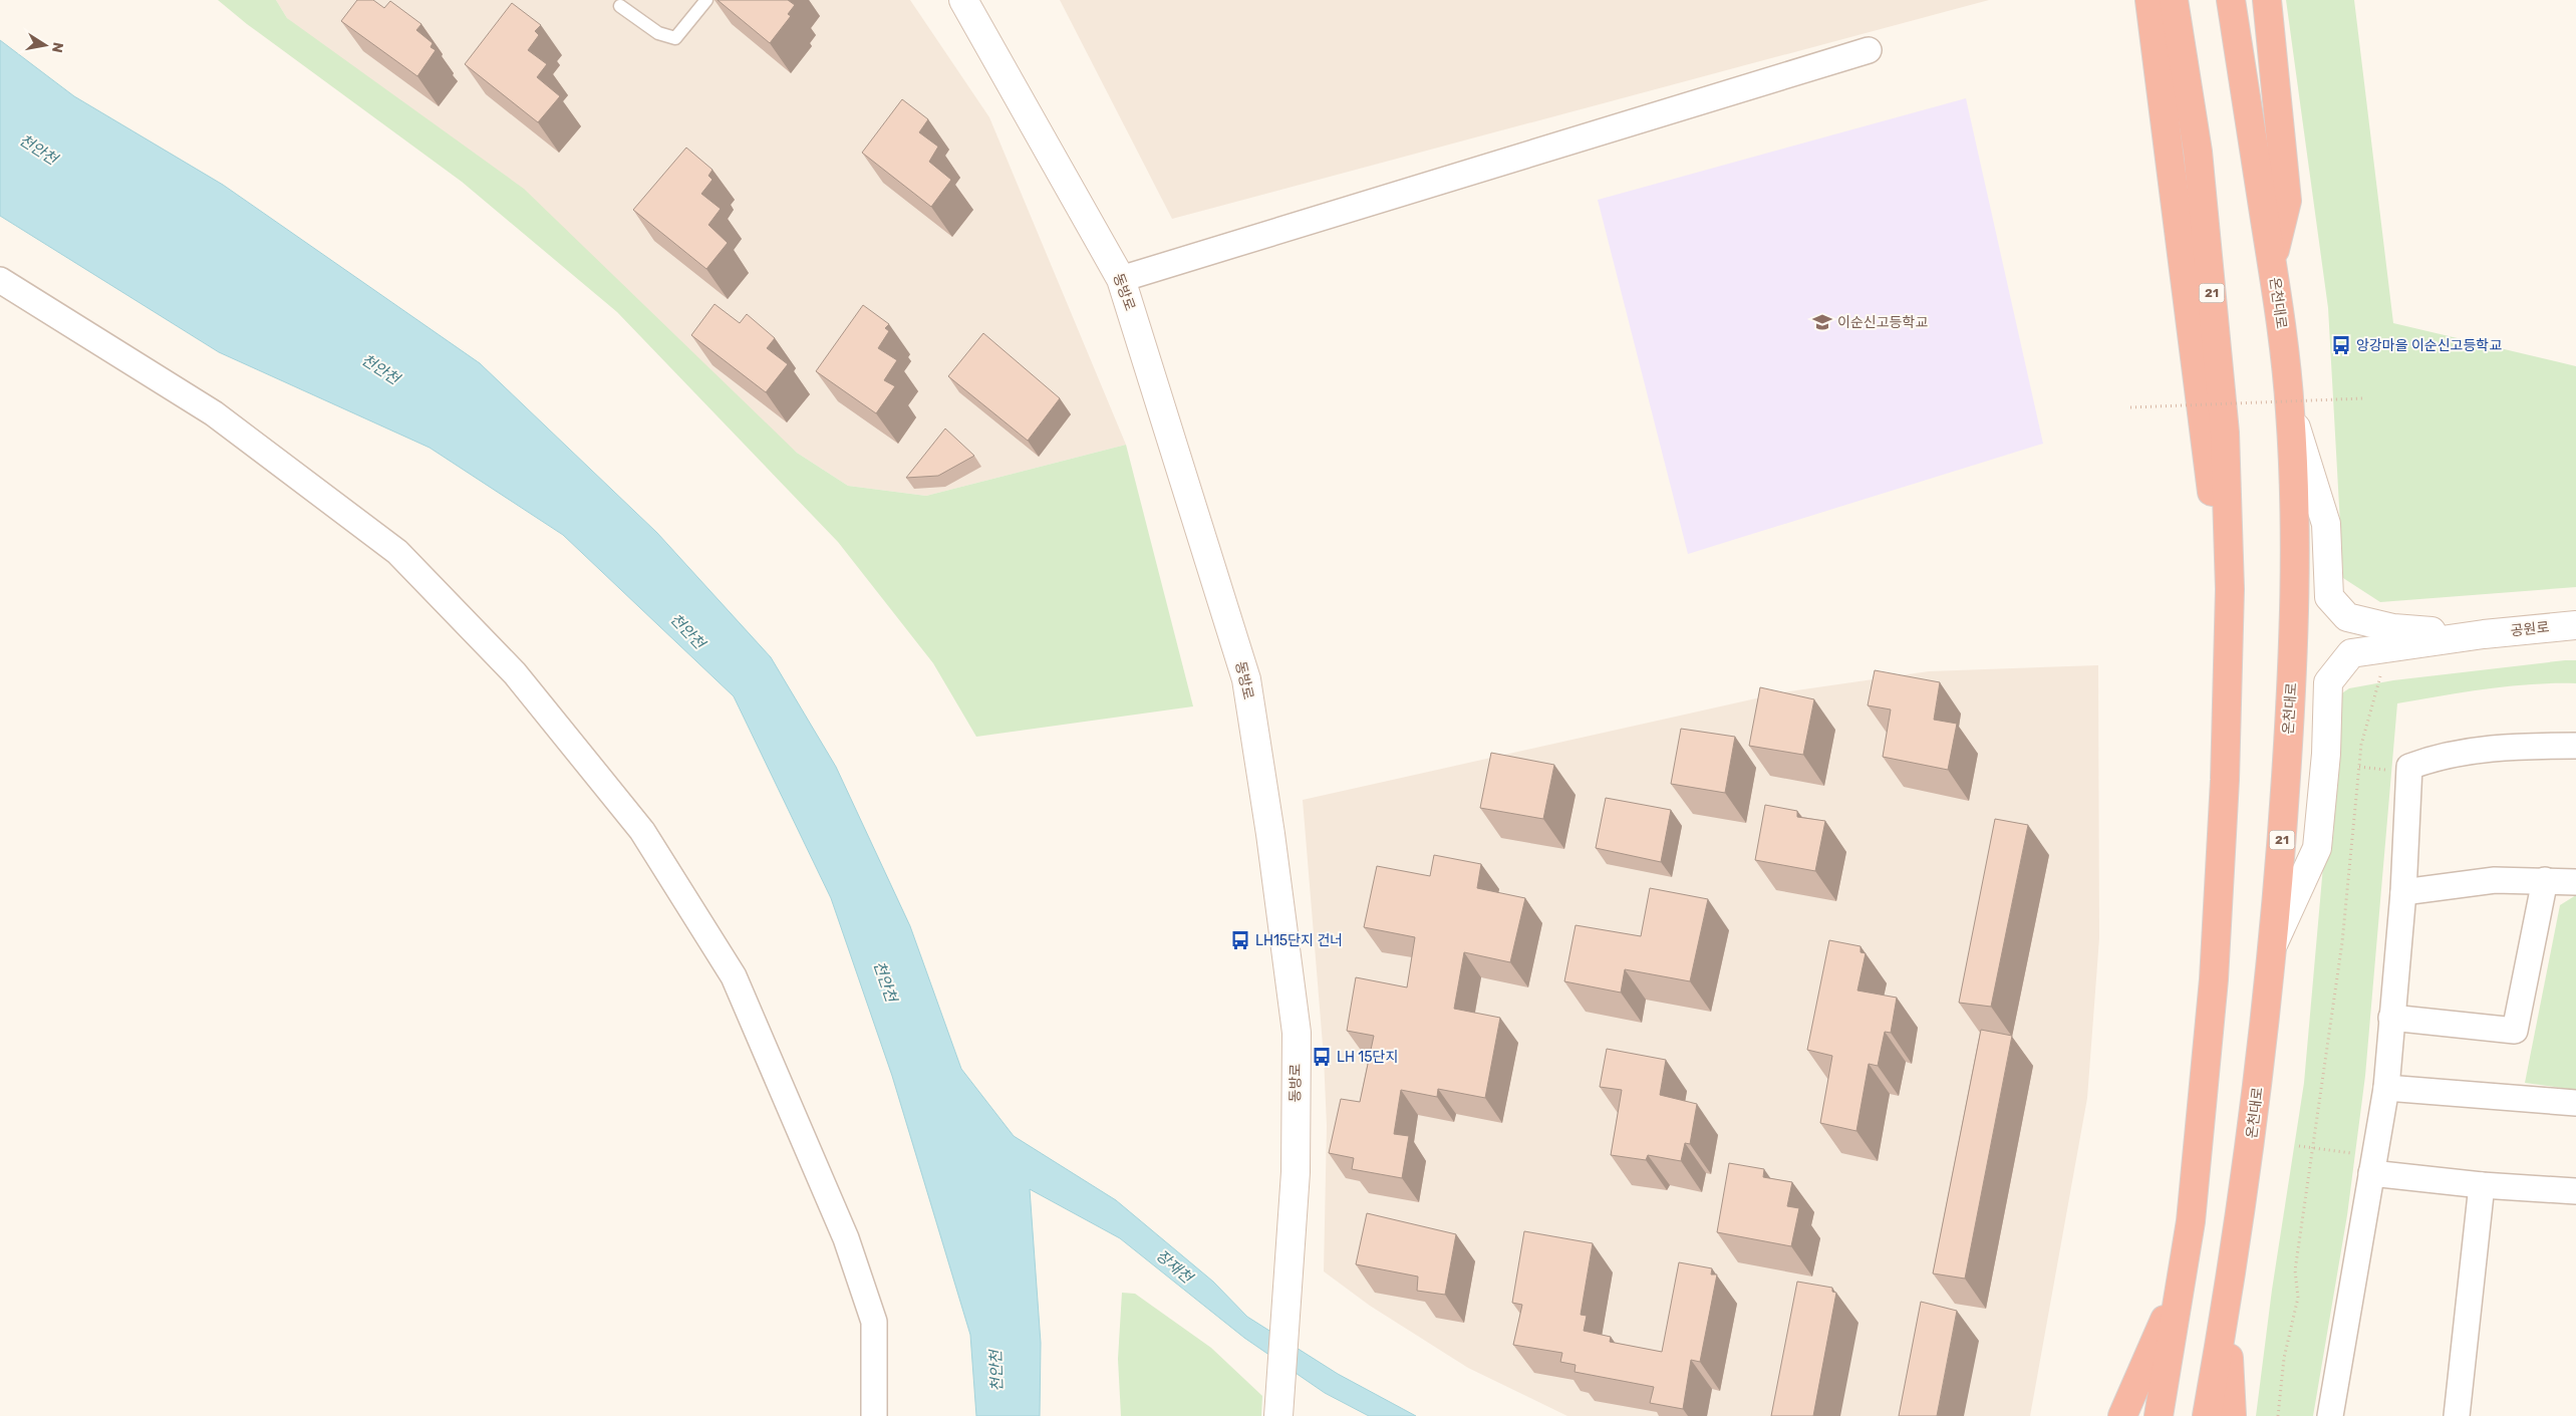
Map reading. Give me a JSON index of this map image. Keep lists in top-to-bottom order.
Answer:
{
  "streets": {
    "highway": ["21", "온천대로"],
    "street": ["동방로", "공원로"]
  },
  "water": ["천안천", "장재천"],
  "places": {
    "school or university": ["이순신고등학교"],
    "bus stop": ["앙강마을 이순신고등학교", "LH15단지 건너", "LH 15단지"]
  },
  "north": "right"
}
